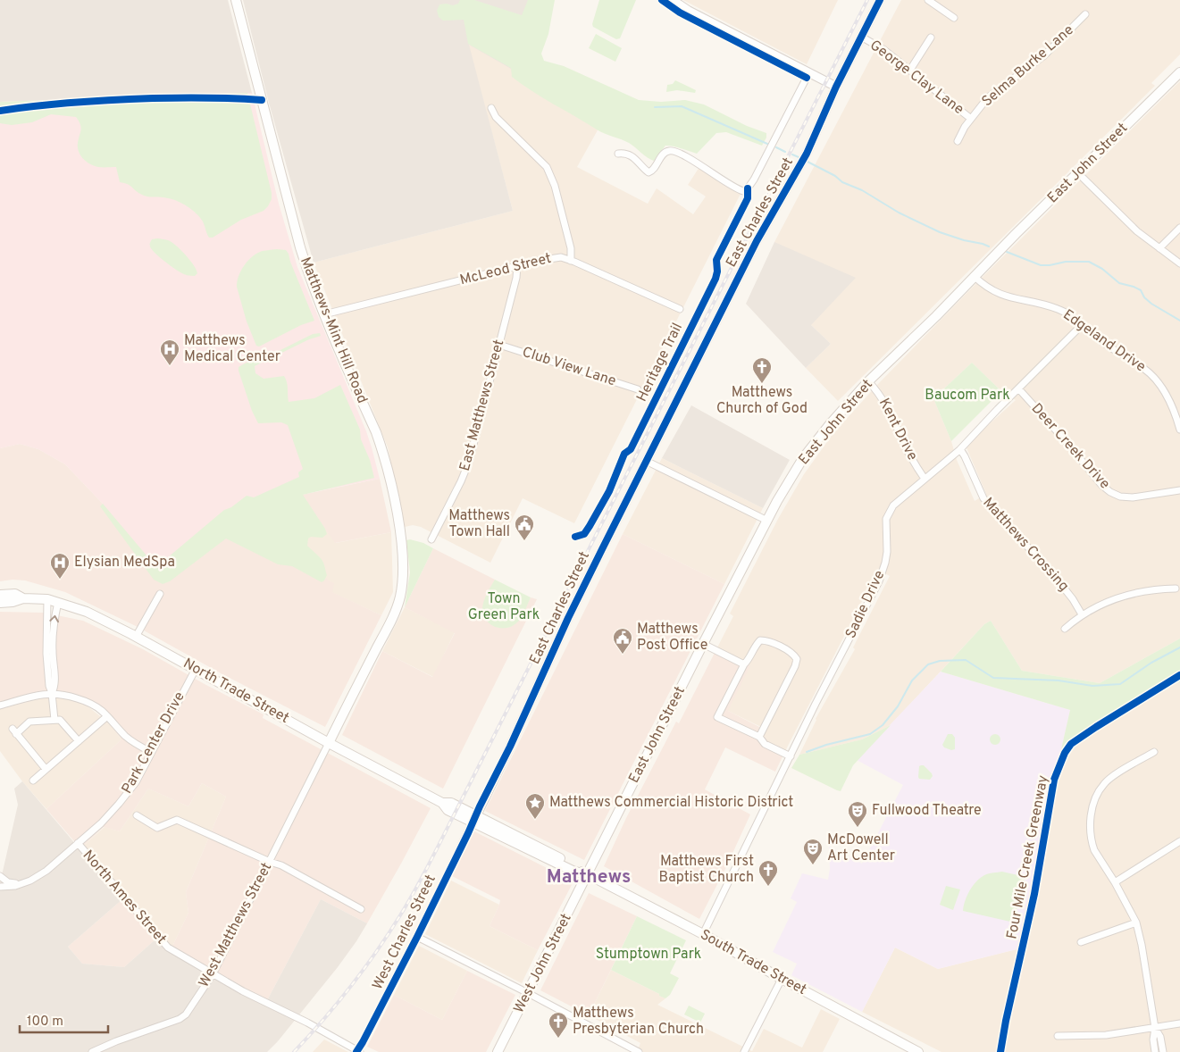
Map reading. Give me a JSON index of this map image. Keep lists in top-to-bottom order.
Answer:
{
  "streets": {
    "main road": [
      "East John Street",
      "Matthews-Mint Hill Road",
      "North Trade Street",
      "South Trade Street",
      "West John Street"
    ],
    "street": [
      "Selma Burke Lane",
      "George Clay Lane",
      "East Charles Street",
      "McLeod Street",
      "Edgeland Drive",
      "Club View Lane",
      "East Matthews Street",
      "Kent Drive",
      "Deer Creek Drive",
      "Matthews Crossing",
      "Sadie Drive",
      "Park Center Drive",
      "North Ames Street",
      "West Matthews Street",
      "West Charles Street"
    ],
    "cycle path": ["Heritage Trail", "Four Mile Creek Greenway"]
  },
  "crossings": [
    ["Selma Burke Lane", "George Clay Lane"],
    ["George Clay Lane", "East Charles Street"],
    ["East John Street", "Edgeland Drive"],
    ["East John Street", "Kent Drive"],
    ["East John Street", "North Trade Street"],
    ["East John Street", "South Trade Street"],
    ["East John Street", "West John Street"],
    ["East Charles Street", "North Trade Street"],
    ["East Charles Street", "West Charles Street"],
    ["McLeod Street", "Matthews-Mint Hill Road"],
    ["McLeod Street", "East Matthews Street"],
    ["Matthews-Mint Hill Road", "North Trade Street"],
    ["Matthews-Mint Hill Road", "West Matthews Street"],
    ["Edgeland Drive", "Sadie Drive"],
    ["Club View Lane", "East Matthews Street"],
    ["Kent Drive", "Sadie Drive"],
    ["Deer Creek Drive", "Sadie Drive"],
    ["Matthews Crossing", "Sadie Drive"],
    ["Sadie Drive", "South Trade Street"],
    ["North Trade Street", "Park Center Drive"],
    ["North Trade Street", "West Matthews Street"],
    ["North Trade Street", "West Charles Street"],
    ["North Trade Street", "South Trade Street"],
    ["North Trade Street", "West John Street"],
    ["Park Center Drive", "North Ames Street"],
    ["North Ames Street", "West Matthews Street"],
    ["North Ames Street", "West Charles Street"],
    ["South Trade Street", "West John Street"]
  ],
  "districts": ["Matthews"],
  "parks": ["Baucom Park", "Town Green Park", "Stumptown Park"],
  "places": {
    "hospital": ["Matthews Medical Center", "Elysian MedSpa"],
    "church": ["Matthews Church of God", "Matthews First Baptist Church", "Matthews Presbyterian Church"],
    "public building": ["Matthews Town Hall", "Matthews Post Office"],
    "place": ["Matthews Commercial Historic District"],
    "theatre": ["Fullwood Theatre", "McDowell Art Center"]
  },
  "scale_bar": "100 m"
}
